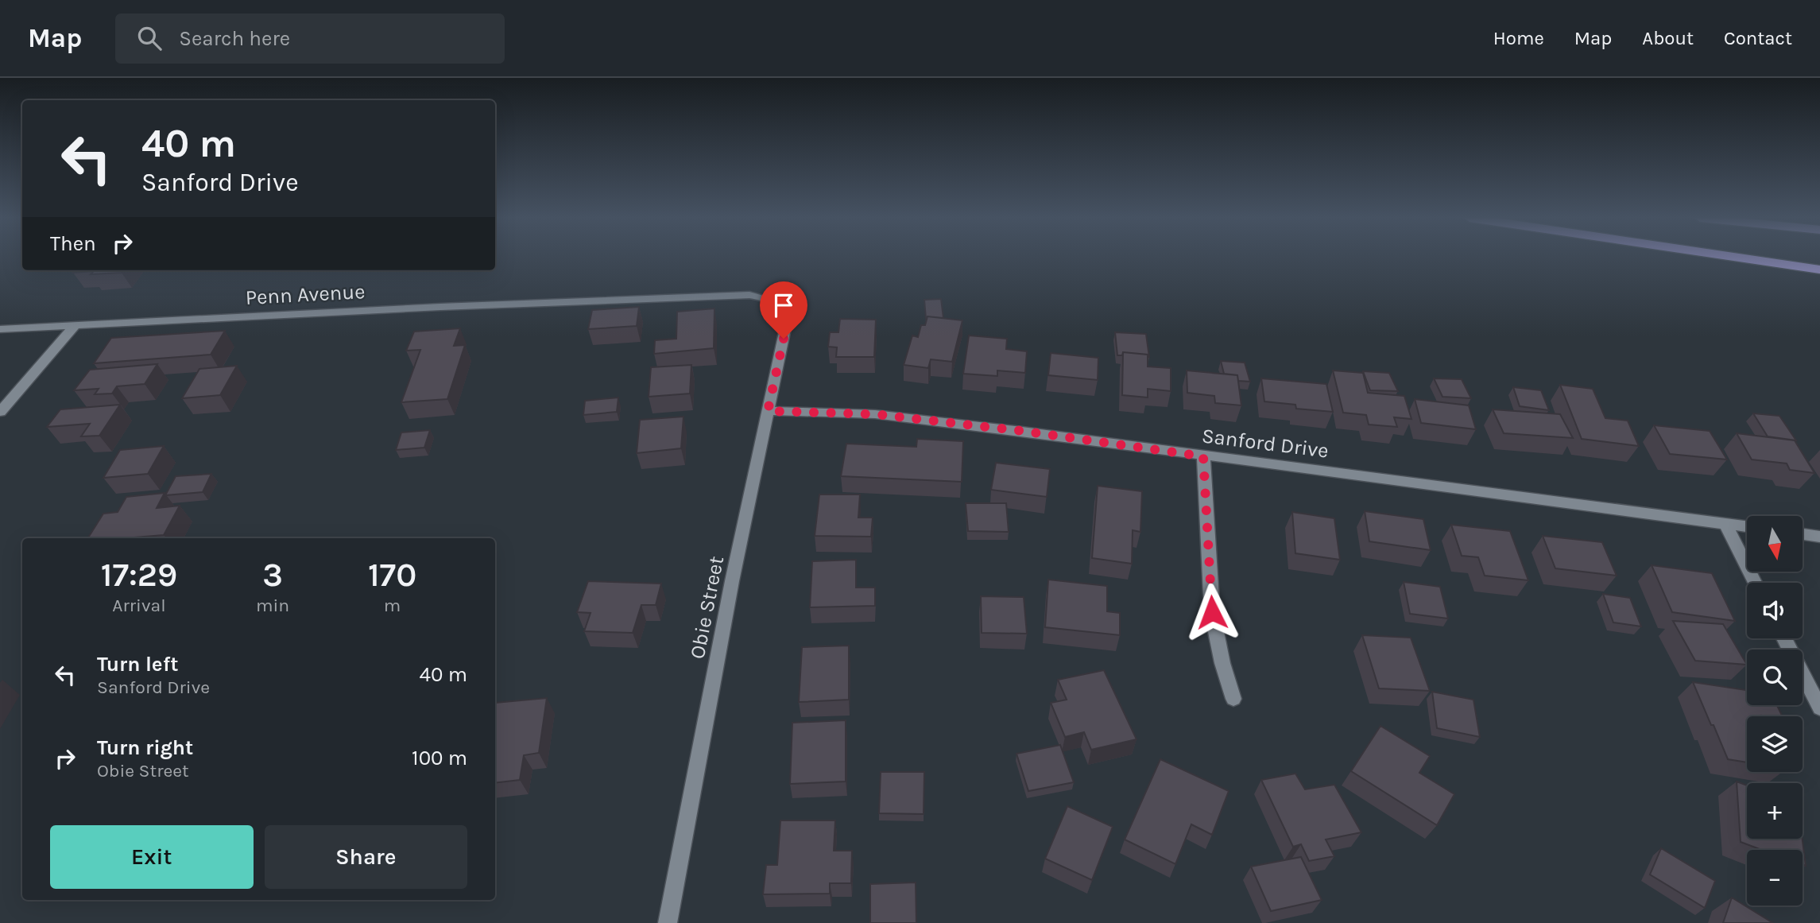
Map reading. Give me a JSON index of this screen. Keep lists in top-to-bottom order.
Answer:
{
  "streets": {
    "street": ["Penn Avenue", "Sanford Drive", "Obie Street"]
  },
  "crossings": [
    ["Penn Avenue", "Obie Street"],
    ["Sanford Drive", "Obie Street"]
  ],
  "north": "bottom",
  "page": {
    "header": "Map",
    "search": "Search here",
    "nav": [
      "Home",
      "Map",
      "About",
      "Contact"
    ],
    "turn": ["40 m", "Sanford Drive"],
    "then": "Then",
    "map_buttons": ["+", "−"],
    "eta": [
      "17:29",
      "Arrival",
      "3",
      "min",
      "170",
      "m"
    ],
    "list": [
      {
        "name": "Turn left",
        "note": "Sanford Drive",
        "value": "40 m"
      },
      {
        "name": "Turn right",
        "note": "Obie Street",
        "value": "100 m"
      }
    ],
    "buttons": ["Exit", "Share"]
  }
}
